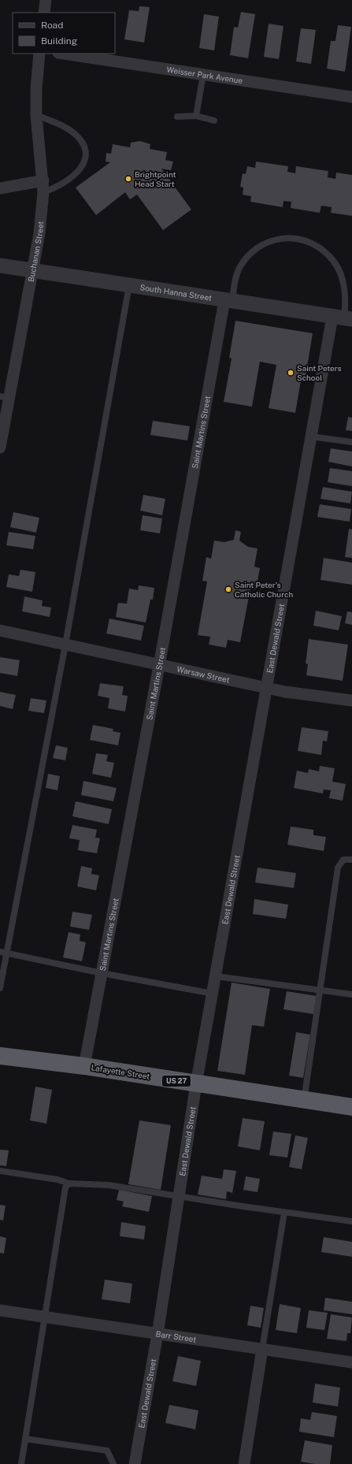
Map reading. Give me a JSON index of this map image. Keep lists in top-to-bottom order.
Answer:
{
  "streets": {
    "highway": ["Lafayette Street", "US 27"],
    "street": [
      "Weisser Park Avenue",
      "Buchanan Street",
      "South Hanna Street",
      "Saint Martins Street",
      "East Dewald Street",
      "Warsaw Street",
      "Barr Street"
    ]
  },
  "crossings": [
    ["Buchanan Street", "South Hanna Street"],
    ["South Hanna Street", "Saint Martins Street"],
    ["South Hanna Street", "East Dewald Street"],
    ["Saint Martins Street", "Warsaw Street"],
    ["Saint Martins Street", "Lafayette Street"],
    ["East Dewald Street", "Warsaw Street"],
    ["East Dewald Street", "Lafayette Street"],
    ["East Dewald Street", "Barr Street"]
  ],
  "places": ["Brightpoint Head Start", "Saint Peters School", "Saint Peter's Catholic Church"],
  "legend": ["Road", "Building"]
}
